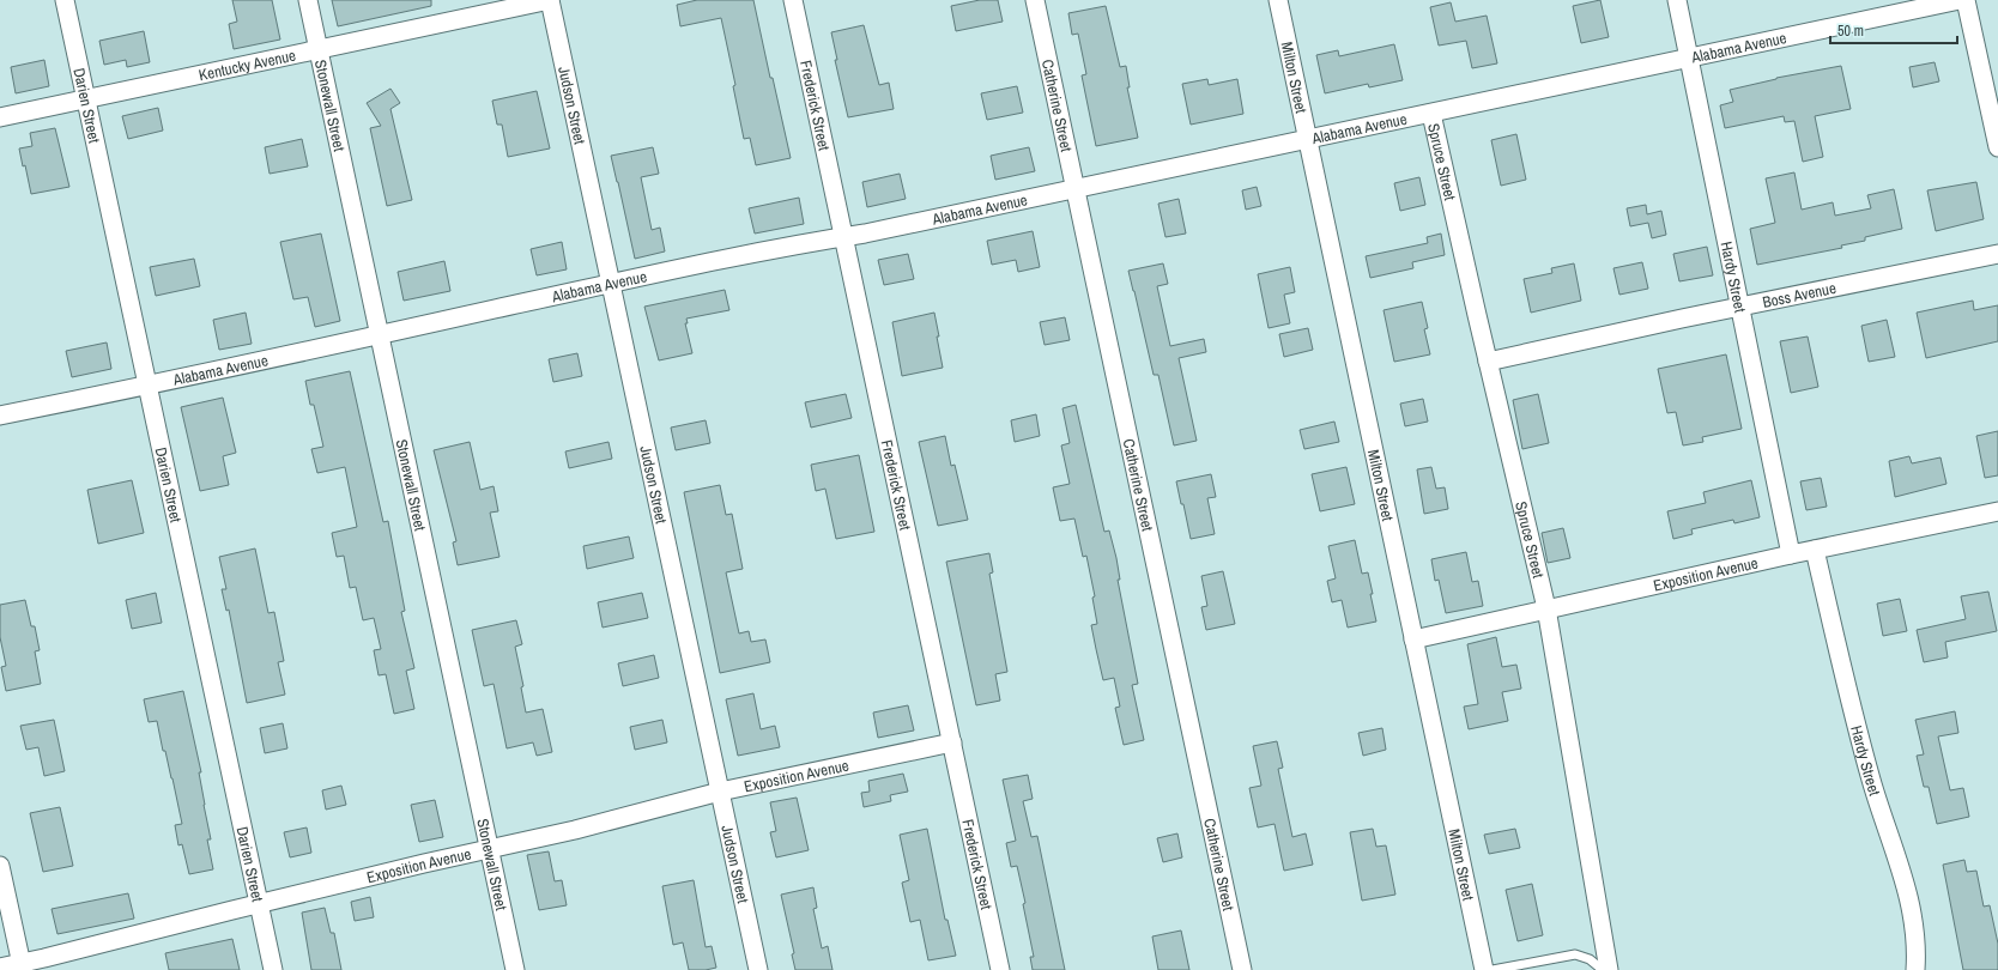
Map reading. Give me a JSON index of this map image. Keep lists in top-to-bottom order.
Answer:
{
  "streets": {
    "street": [
      "Alabama Avenue",
      "Kentucky Avenue",
      "Milton Street",
      "Darien Street",
      "Stonewall Street",
      "Judson Street",
      "Frederick Street",
      "Catherine Street",
      "Spruce Street",
      "Hardy Street",
      "Boss Avenue",
      "Exposition Avenue"
    ]
  },
  "crossings": [
    ["Alabama Avenue", "Milton Street"],
    ["Alabama Avenue", "Darien Street"],
    ["Alabama Avenue", "Stonewall Street"],
    ["Alabama Avenue", "Judson Street"],
    ["Alabama Avenue", "Frederick Street"],
    ["Alabama Avenue", "Catherine Street"],
    ["Alabama Avenue", "Spruce Street"],
    ["Alabama Avenue", "Hardy Street"],
    ["Kentucky Avenue", "Darien Street"],
    ["Kentucky Avenue", "Stonewall Street"],
    ["Kentucky Avenue", "Judson Street"],
    ["Milton Street", "Exposition Avenue"],
    ["Darien Street", "Exposition Avenue"],
    ["Stonewall Street", "Exposition Avenue"],
    ["Judson Street", "Exposition Avenue"],
    ["Frederick Street", "Exposition Avenue"],
    ["Spruce Street", "Boss Avenue"],
    ["Spruce Street", "Exposition Avenue"],
    ["Hardy Street", "Boss Avenue"],
    ["Hardy Street", "Exposition Avenue"]
  ],
  "scale_bar": "50 m"
}
